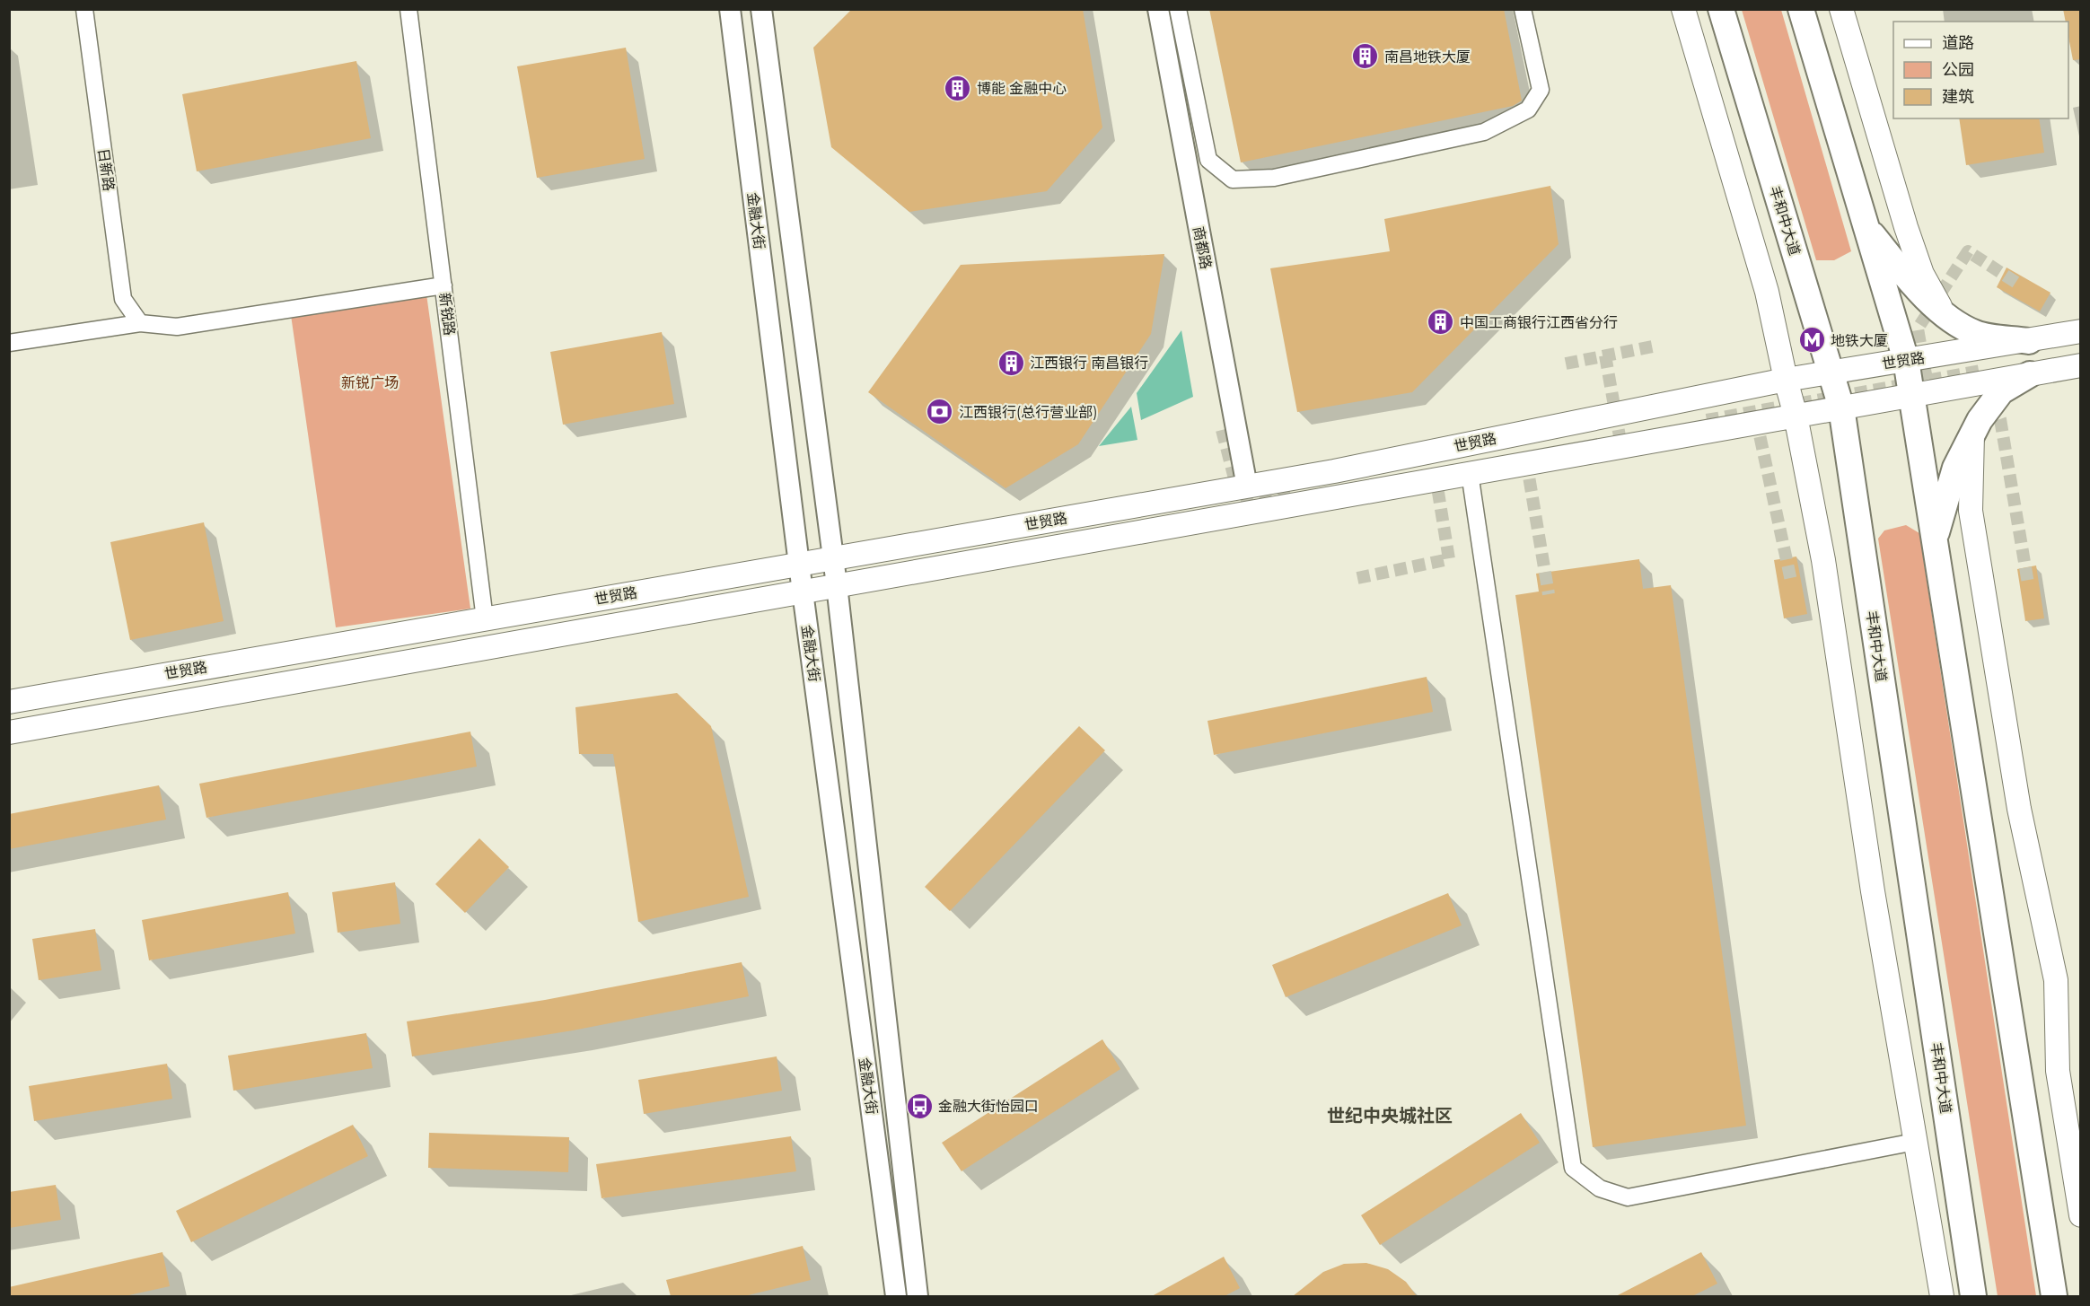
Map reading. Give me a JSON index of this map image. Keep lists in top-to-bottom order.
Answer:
{
  "streets": {
    "main road": ["丰和中大道", "世贸路"],
    "street": [
      "日新路",
      "金融大街",
      "商都路",
      "新锐路"
    ]
  },
  "crossings": [
    ["金融大街", "世贸路"],
    ["丰和中大道", "世贸路"],
    ["商都路", "世贸路"],
    ["新锐路", "世贸路"]
  ],
  "districts": ["世纪中央城社区"],
  "parks": ["新锐广场"],
  "places": {
    "building": [
      "南昌地铁大厦",
      "博能 金融中心",
      "中国工商银行江西省分行",
      "江西银行 南昌银行"
    ],
    "metro station": ["地铁大厦"],
    "bank": ["江西银行(总行营业部)"],
    "bus stop": ["金融大街怡园口"]
  },
  "legend": ["道路", "公园", "建筑"]
}
